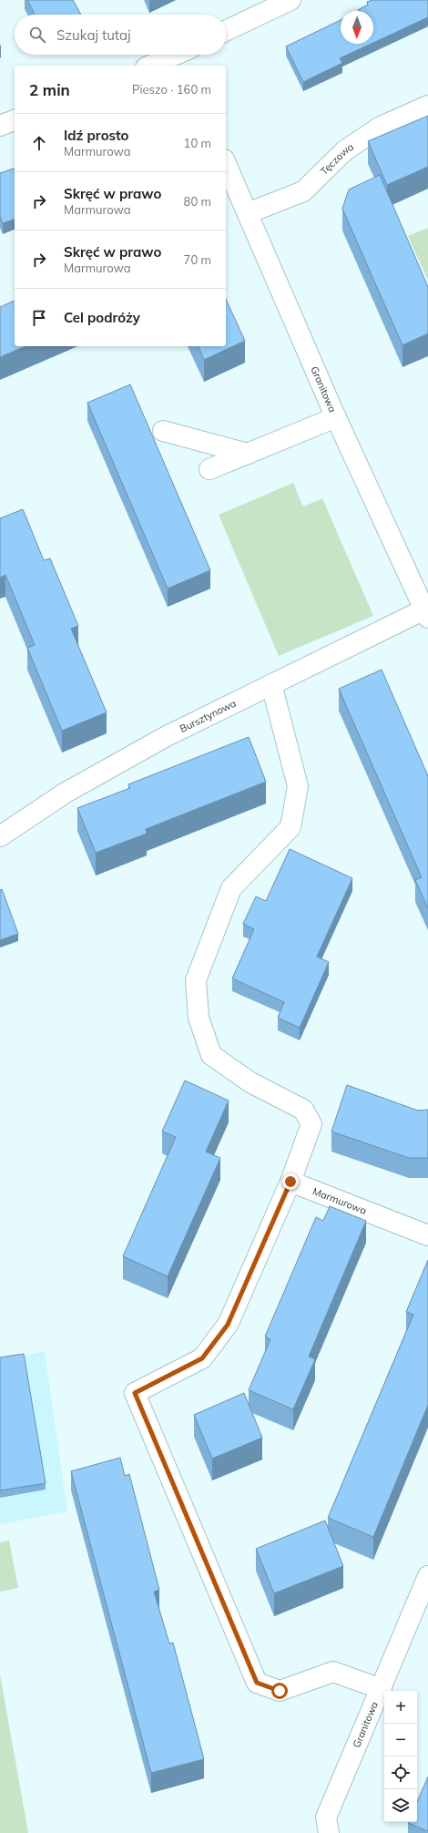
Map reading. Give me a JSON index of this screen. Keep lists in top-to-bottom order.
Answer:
{
  "streets": {
    "street": [
      "Tęczowa",
      "Granitowa",
      "Bursztynowa",
      "Marmurowa"
    ]
  },
  "crossings": [
    ["Tęczowa", "Granitowa"],
    ["Granitowa", "Bursztynowa"]
  ],
  "north": "bottom",
  "page": {
    "search": "Szukaj tutaj",
    "heading": ["2 min", "Pieszo · 160 m"],
    "list": [
      ["Idź prosto", "Marmurowa", "10 m"],
      ["Skręć w prawo", "Marmurowa", "80 m"],
      ["Skręć w prawo", "Marmurowa", "70 m"],
      "Cel podróży"
    ],
    "map_buttons": ["+", "−"]
  }
}
